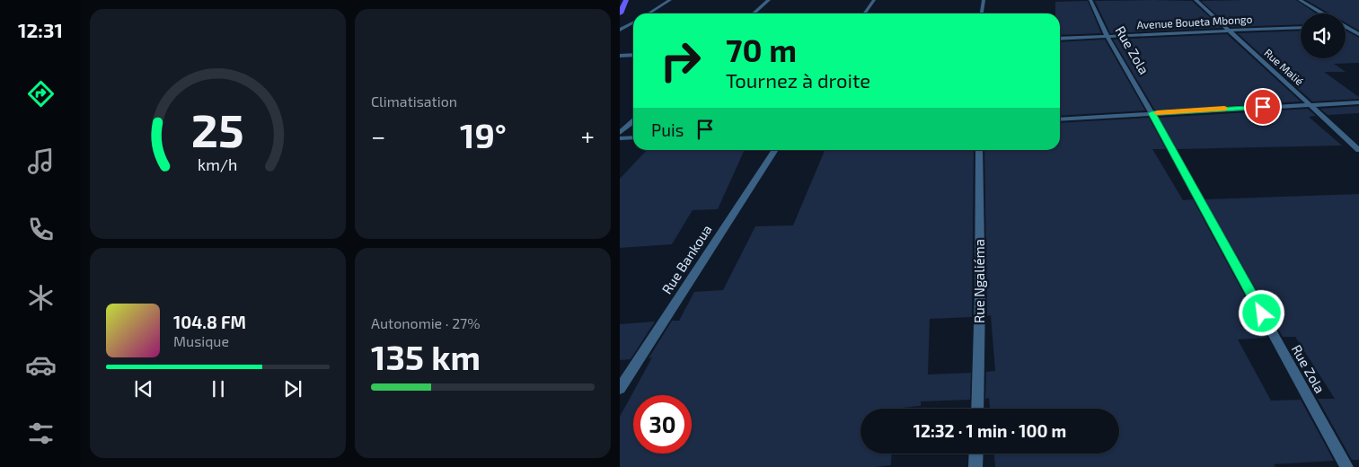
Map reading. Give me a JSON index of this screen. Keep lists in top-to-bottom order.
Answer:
{
  "streets": {
    "street": [
      "Avenue Boueta Mbongo",
      "Rue Zola",
      "Rue Malié",
      "Rue Bankoua",
      "Rue Ngaliéma"
    ]
  },
  "crossings": [
    ["Avenue Boueta Mbongo", "Rue Zola"],
    ["Avenue Boueta Mbongo", "Rue Malié"]
  ],
  "page": {
    "tabs": "12:31",
    "tile": [
      "Climatisation",
      ["Autonomie · 27%", "135 km"]
    ],
    "turn": ["70 m", "Tournez à droite"],
    "then": "Puis",
    "heat": ["−", "19°", "+"],
    "song": ["104.8 FM", "Musique"],
    "limit": "30",
    "trip": "12:32 · 1 min · 100 m",
    "gauge": ["25", "km/h"]
  }
}
